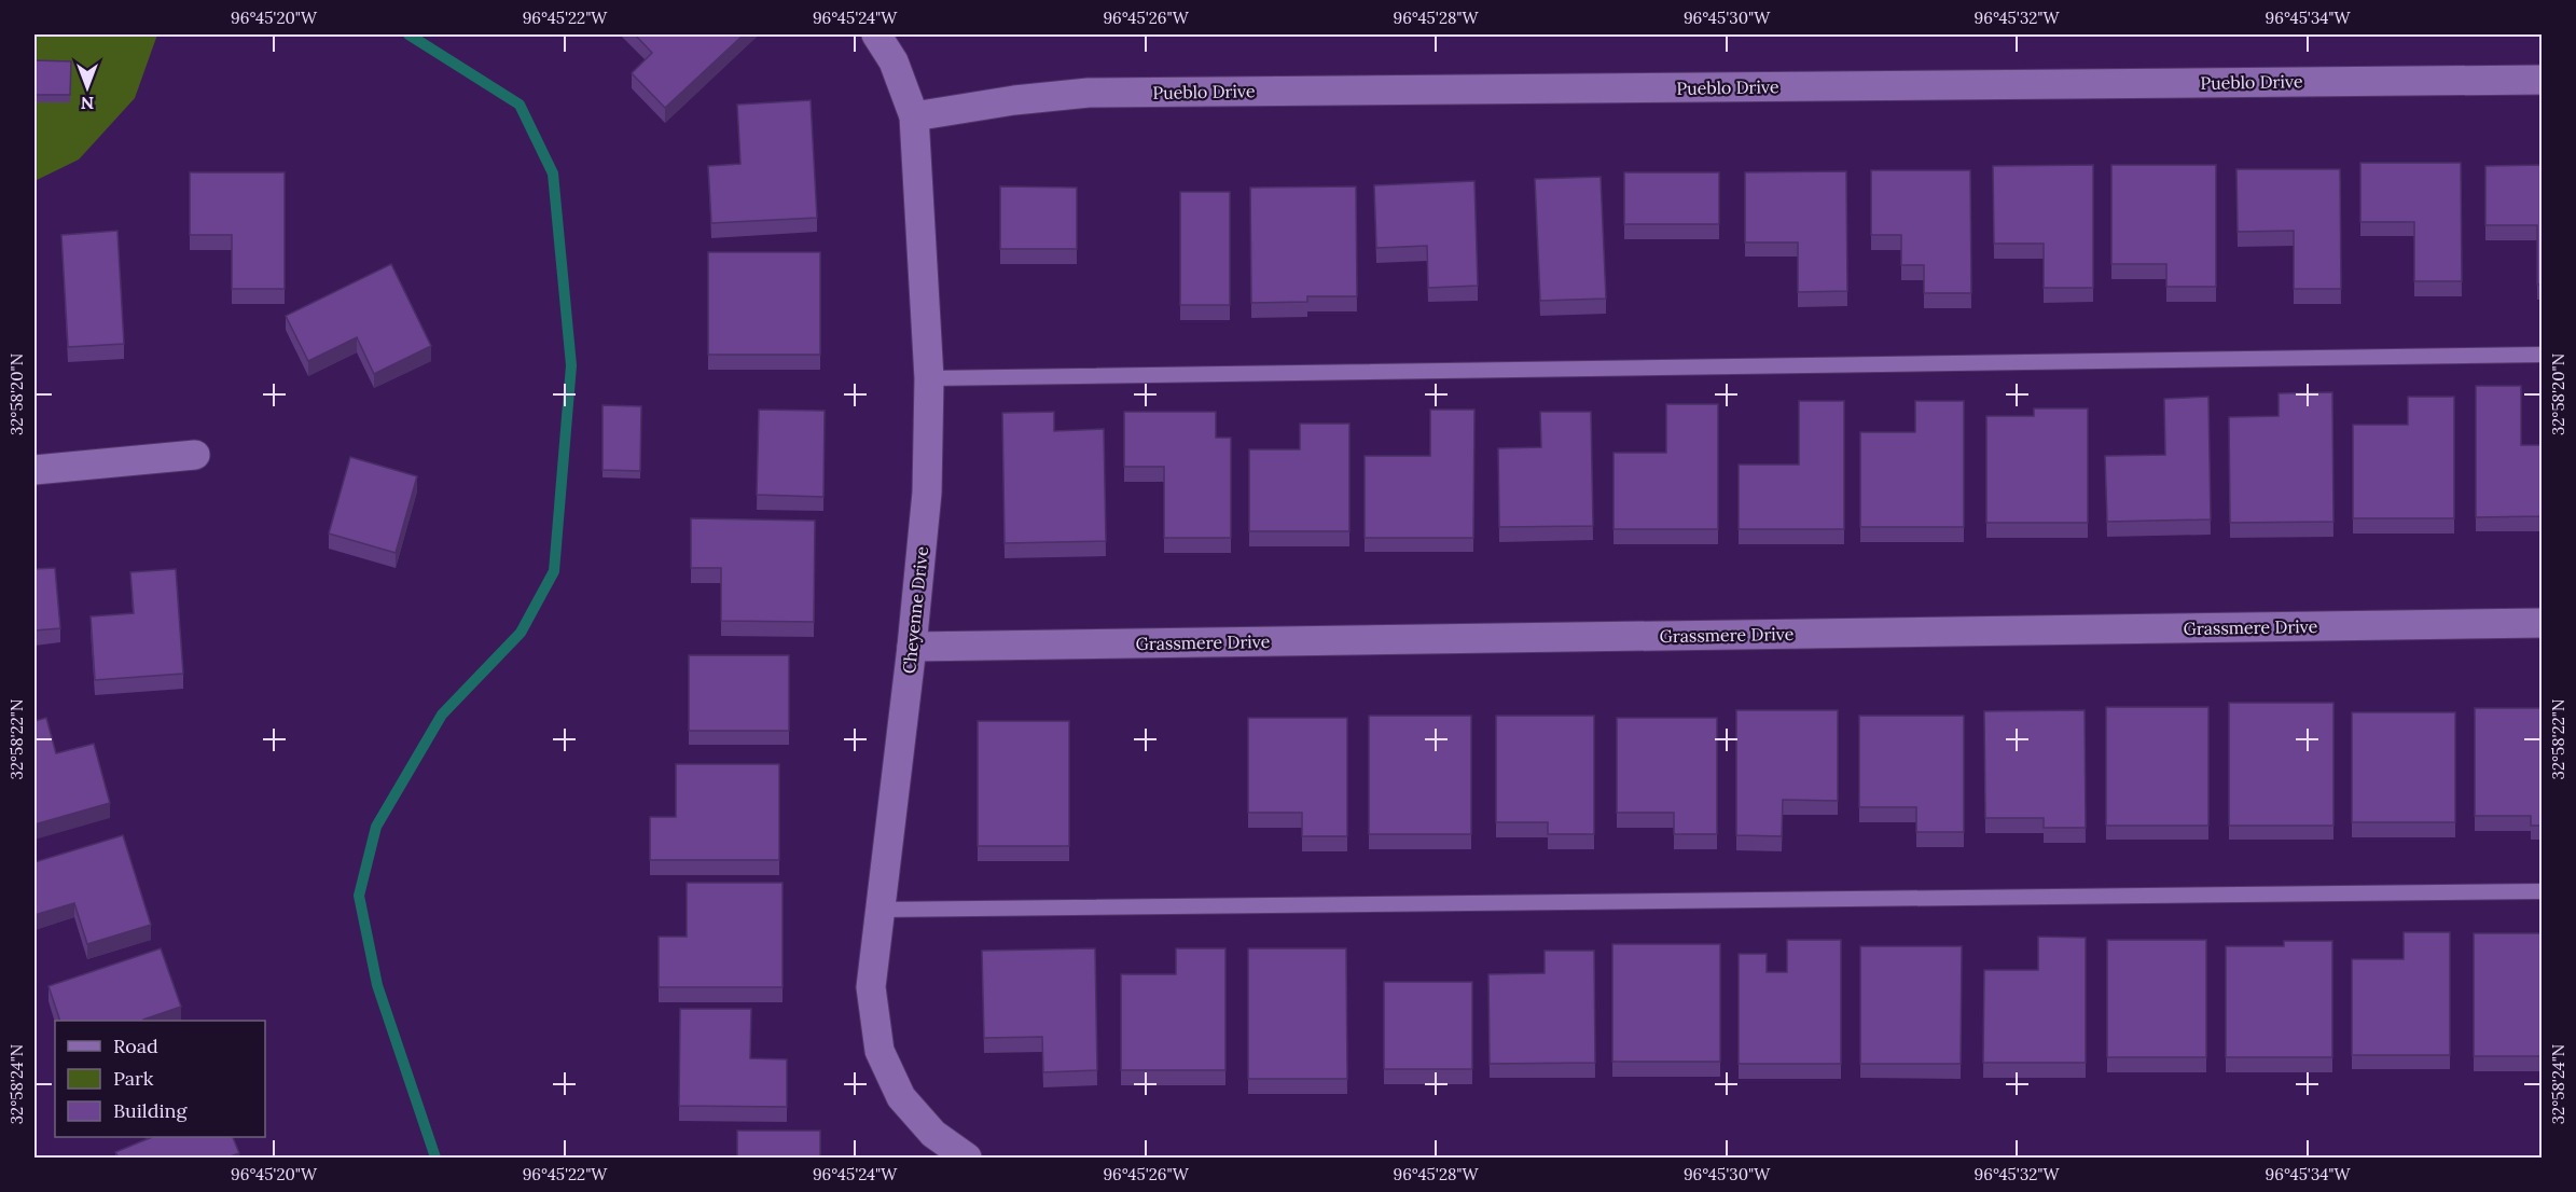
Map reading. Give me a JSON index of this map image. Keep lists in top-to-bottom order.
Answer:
{
  "streets": {
    "street": ["Pueblo Drive", "Cheyenne Drive", "Grassmere Drive"]
  },
  "crossings": [
    ["Pueblo Drive", "Cheyenne Drive"],
    ["Cheyenne Drive", "Grassmere Drive"]
  ],
  "legend": ["Road", "Park", "Building"],
  "north": "bottom",
  "coordinates": [
    "96°45'20\"W",
    "96°45'22\"W",
    "96°45'24\"W",
    "96°45'26\"W",
    "96°45'28\"W",
    "96°45'30\"W",
    "96°45'32\"W",
    "96°45'34\"W",
    "32°58'20\"N",
    "32°58'22\"N",
    "32°58'24\"N"
  ]
}
